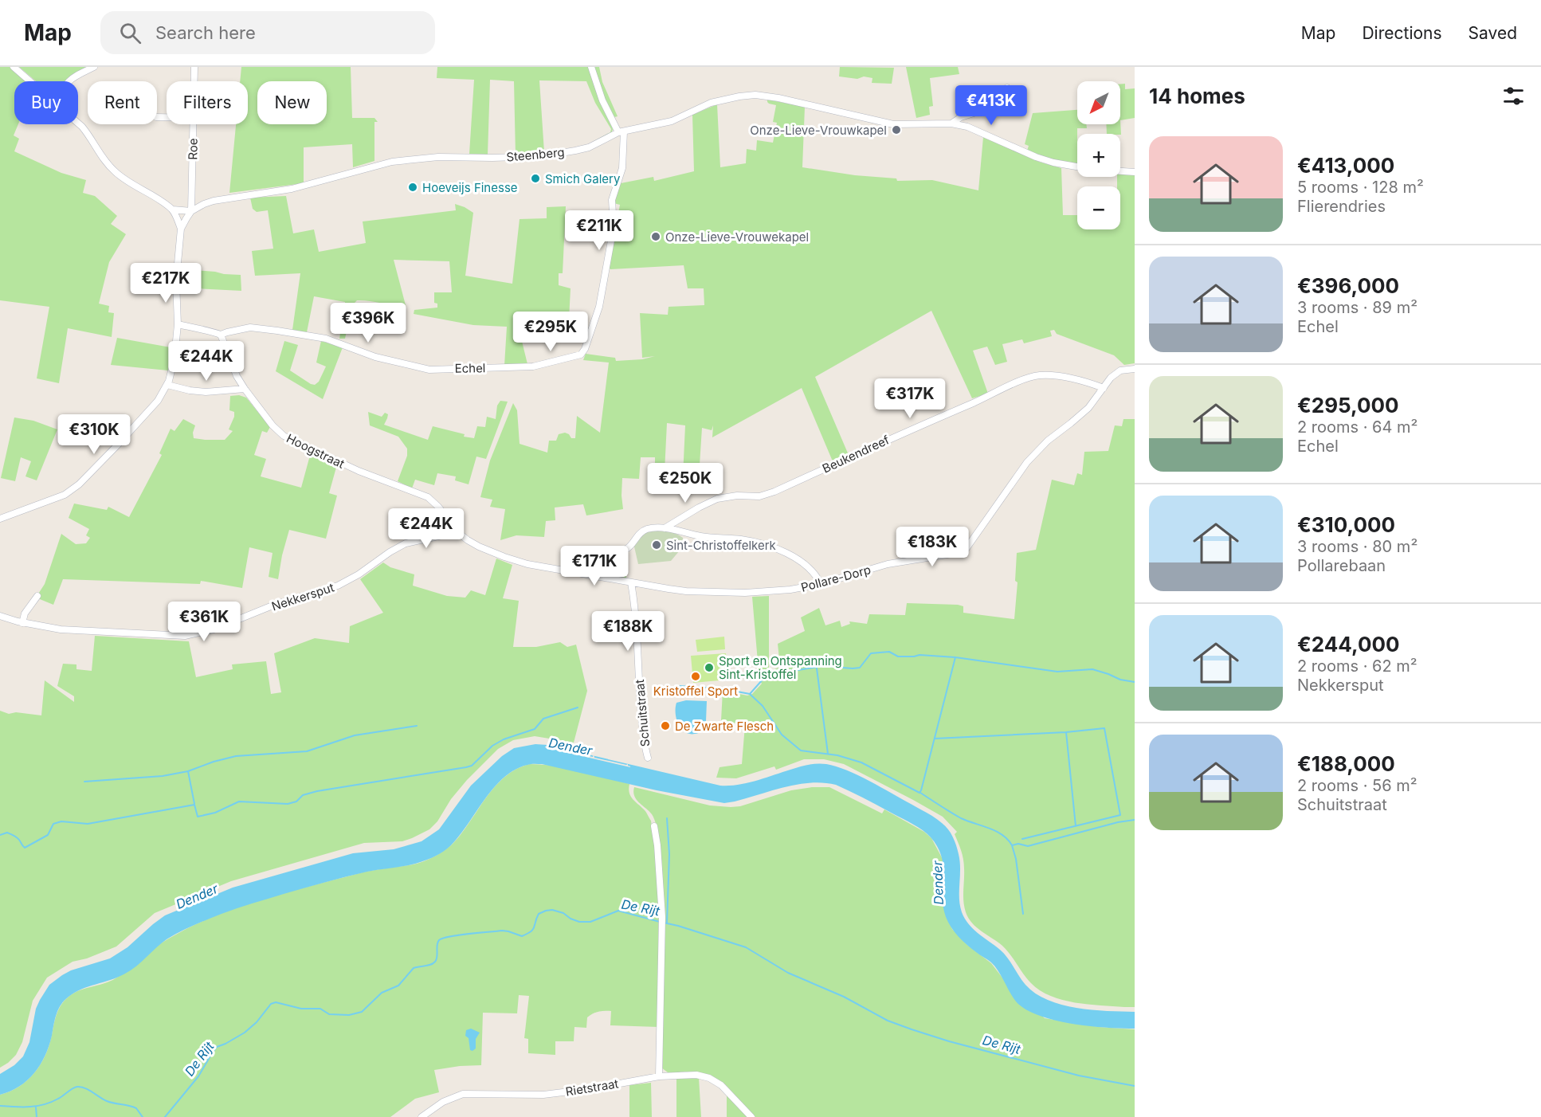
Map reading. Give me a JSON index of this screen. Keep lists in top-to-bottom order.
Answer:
{
  "streets": {
    "street": [
      "Roe",
      "Steenberg",
      "Echel",
      "Hoogstraat",
      "Beukendreef",
      "Pollare-Dorp",
      "Nekkersput",
      "Schuitstraat",
      "Rietstraat"
    ]
  },
  "crossings": [
    ["Roe", "Steenberg"],
    ["Steenberg", "Echel"],
    ["Echel", "Hoogstraat"],
    ["Hoogstraat", "Pollare-Dorp"],
    ["Hoogstraat", "Nekkersput"],
    ["Beukendreef", "Pollare-Dorp"],
    ["Pollare-Dorp", "Nekkersput"],
    ["Pollare-Dorp", "Schuitstraat"]
  ],
  "water": ["Dender", "De Rijt"],
  "places": [
    "Onze-Lieve-Vrouwkapel",
    "Smich Galery",
    "Hoeveijs Finesse",
    "Onze-Lieve-Vrouwekapel",
    "Sint-Christoffelkerk",
    "Sport en Ontspanning Sint-Kristoffel",
    "Kristoffel Sport",
    "De Zwarte Flesch"
  ],
  "north": "bottom left",
  "page": {
    "header": "Map",
    "search": "Search here",
    "nav": ["Map", "Directions", "Saved"],
    "heading": "14 homes",
    "map_buttons": ["+", "−"],
    "chip": [
      "Buy",
      "Rent",
      "Filters",
      "New"
    ],
    "price": [
      "€413K",
      "€211K",
      "€217K",
      "€396K",
      "€295K",
      "€244K",
      "€317K",
      "€310K",
      "€250K",
      "€244K",
      "€183K",
      "€171K",
      "€361K",
      "€188K"
    ],
    "list": [
      {
        "name": "€413,000",
        "note": "5 rooms · 128 m² · Flierendries"
      },
      {
        "name": "€396,000",
        "note": "3 rooms · 89 m² · Echel"
      },
      {
        "name": "€295,000",
        "note": "2 rooms · 64 m² · Echel"
      },
      {
        "name": "€310,000",
        "note": "3 rooms · 80 m² · Pollarebaan"
      },
      {
        "name": "€244,000",
        "note": "2 rooms · 62 m² · Nekkersput"
      },
      {
        "name": "€188,000",
        "note": "2 rooms · 56 m² · Schuitstraat"
      }
    ]
  }
}
